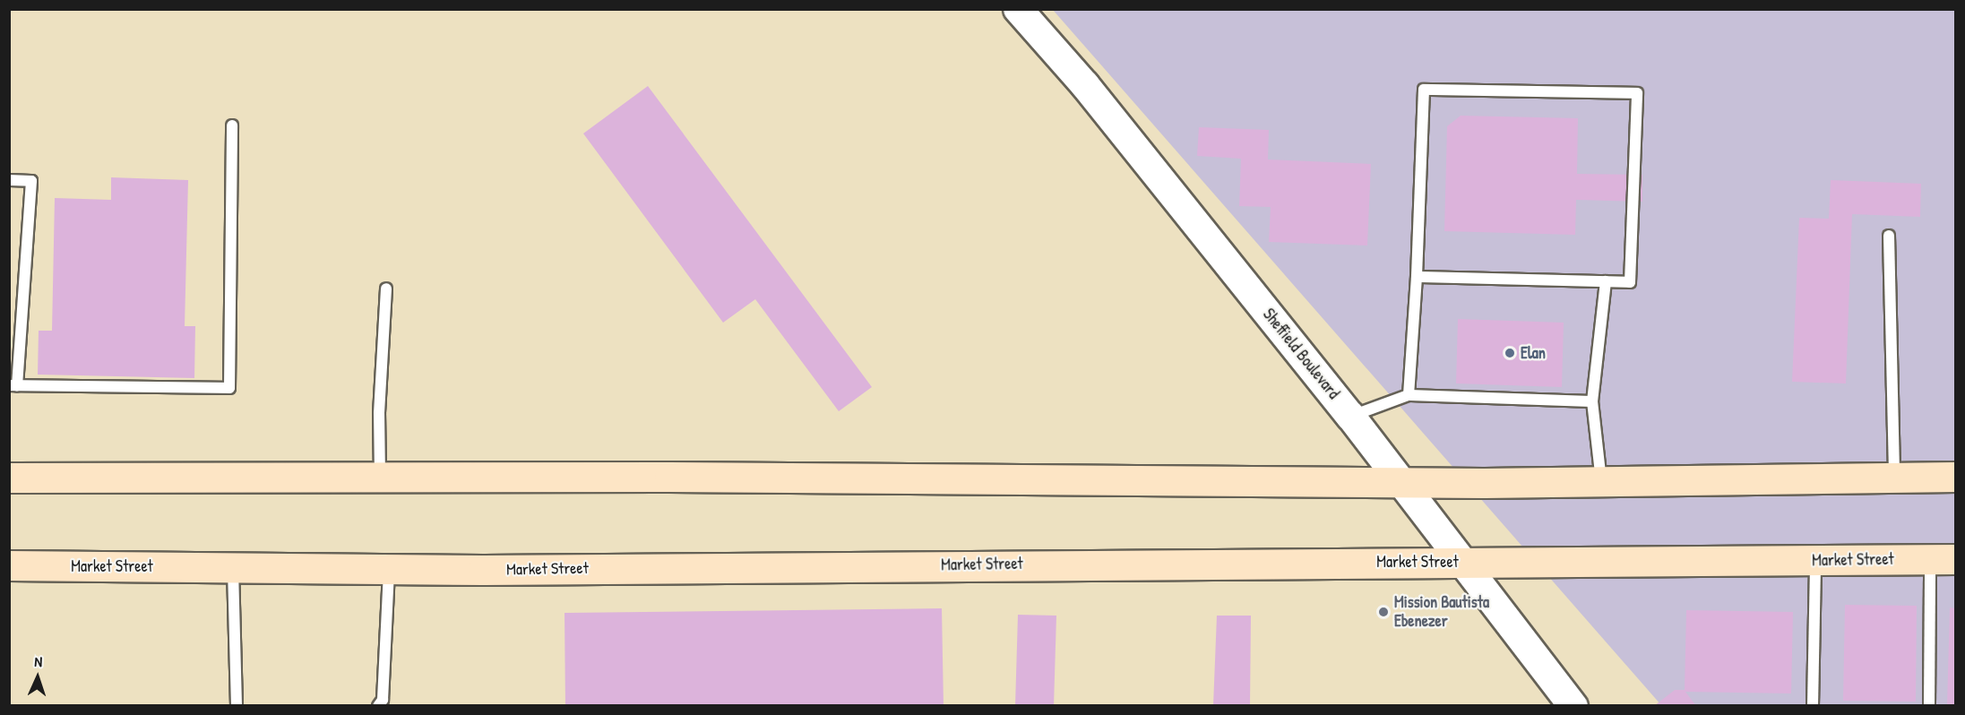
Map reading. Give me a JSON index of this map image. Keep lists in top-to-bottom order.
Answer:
{
  "streets": {
    "main road": ["Market Street"],
    "street": ["Sheffield Boulevard"]
  },
  "crossings": [
    ["Sheffield Boulevard", "Market Street"]
  ],
  "places": ["Elan", "Mission Bautista Ebenezer"],
  "north": "top"
}
